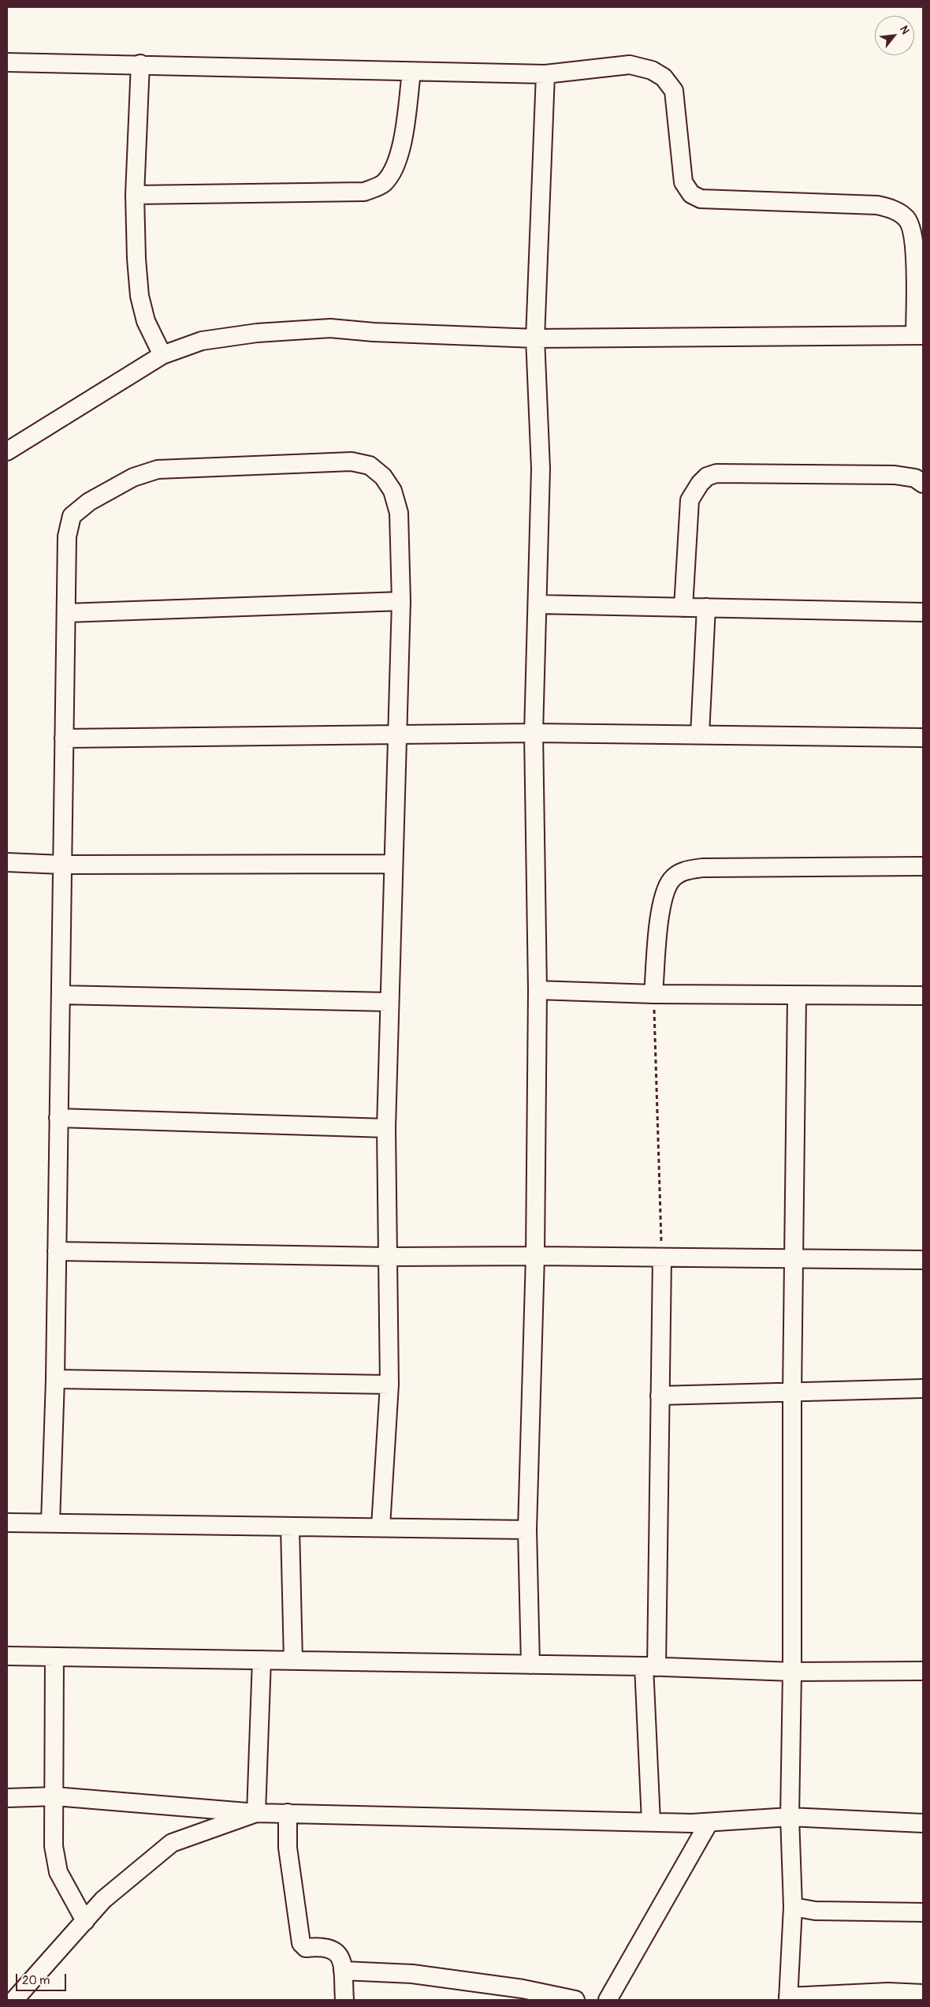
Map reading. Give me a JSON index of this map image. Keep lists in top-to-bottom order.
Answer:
{
  "scale_bar": "20 m",
  "north": "top right"
}
